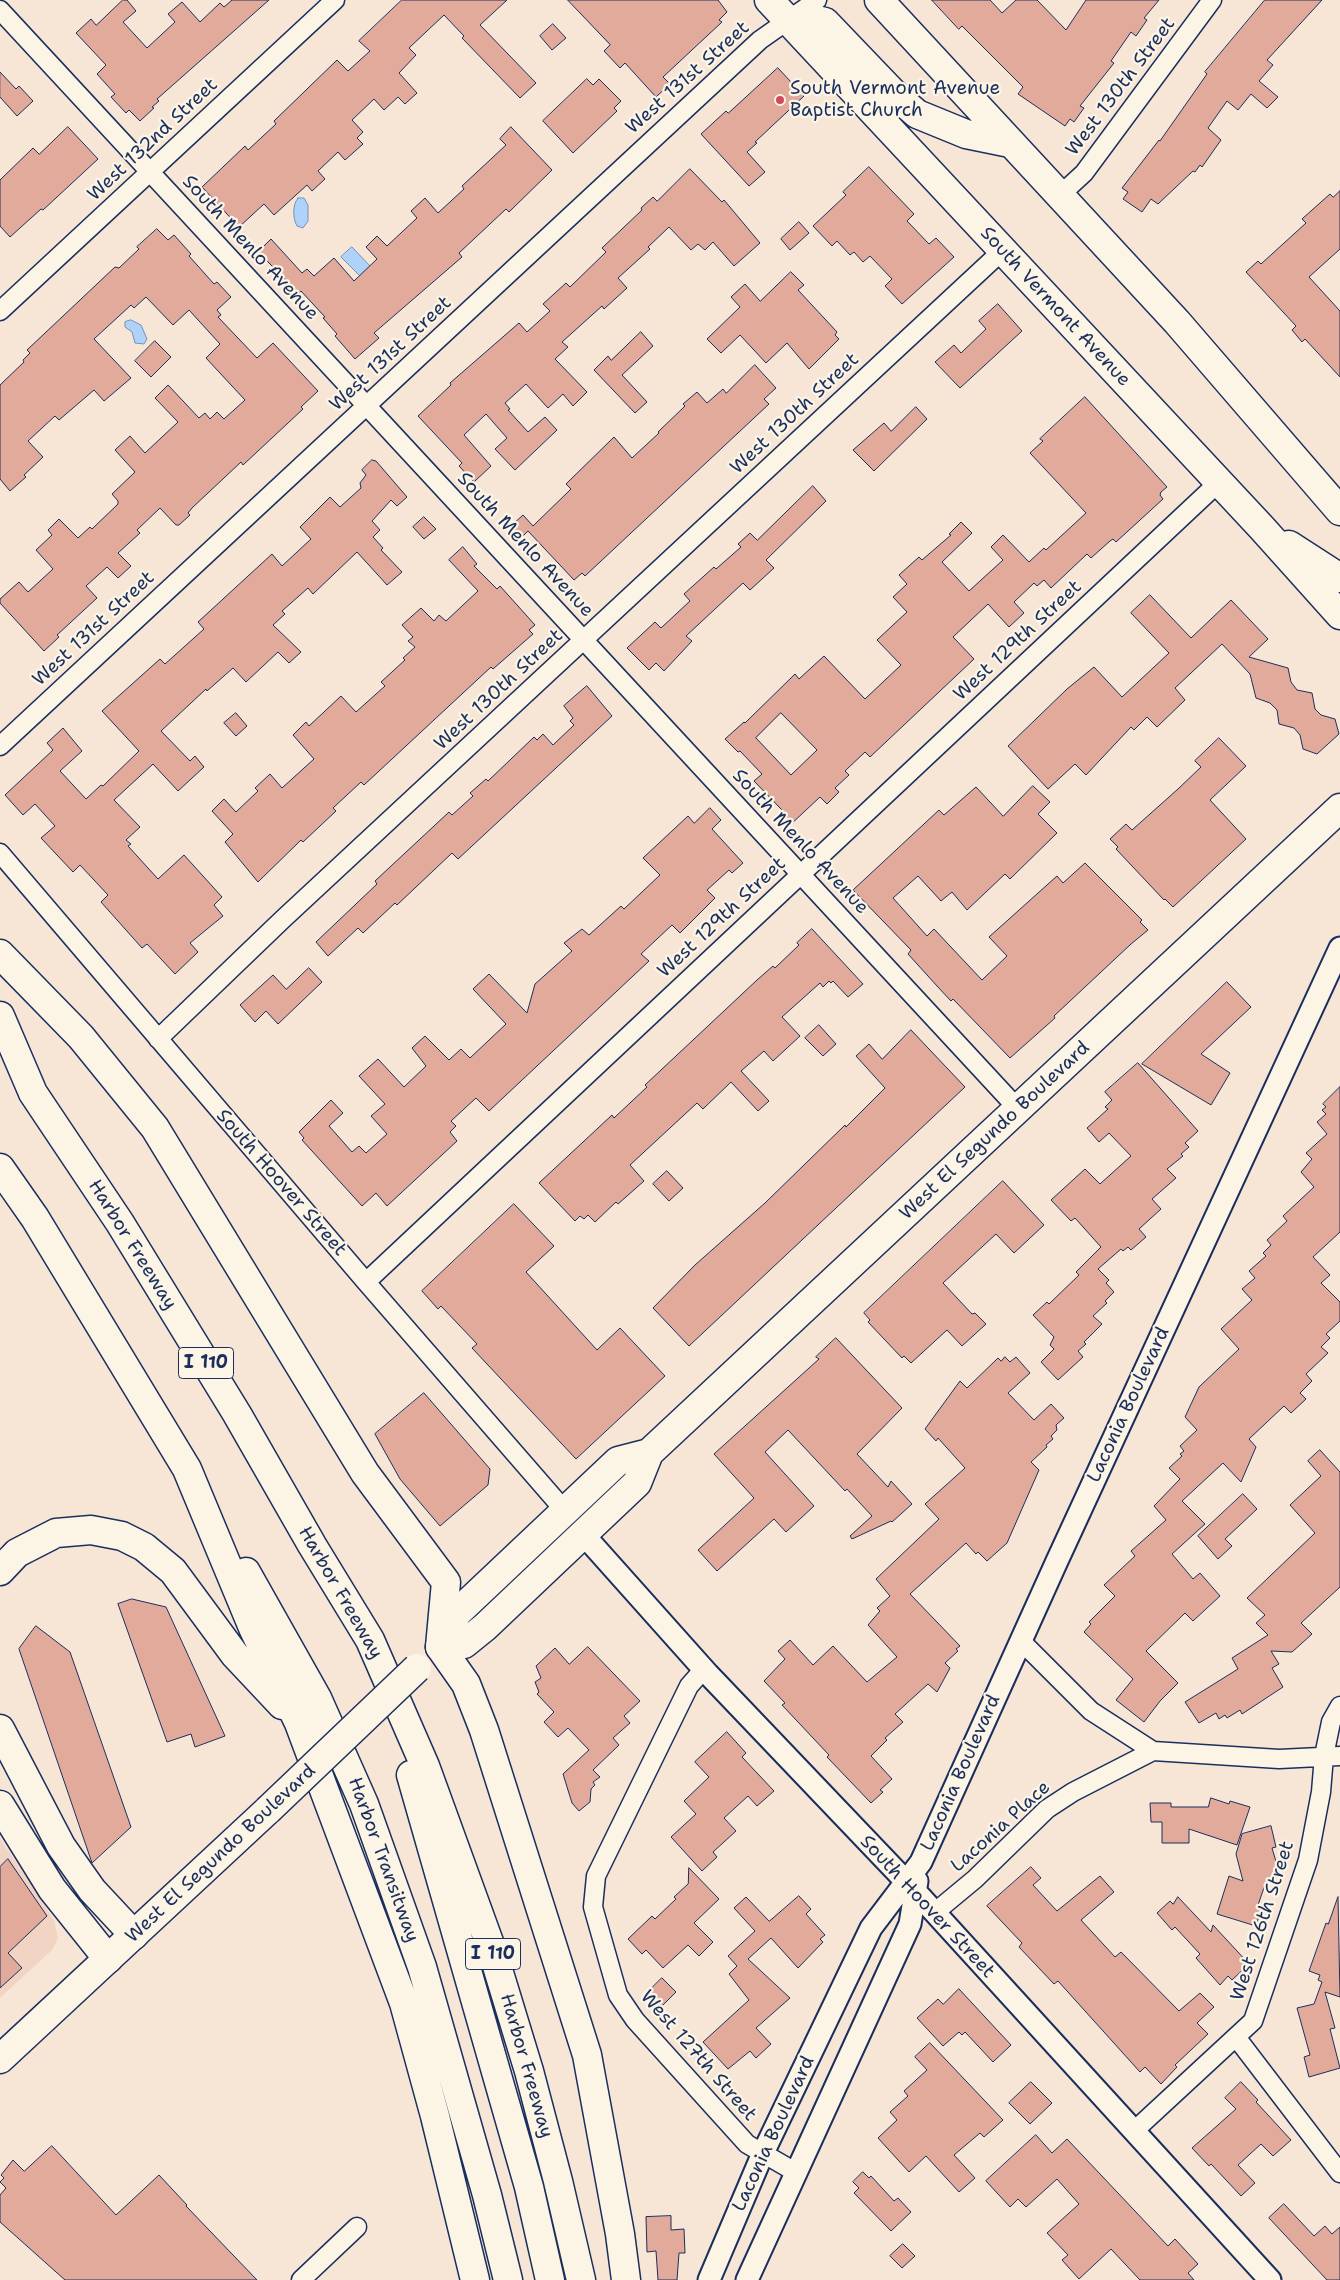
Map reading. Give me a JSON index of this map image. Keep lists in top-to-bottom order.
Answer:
{
  "streets": {
    "main road": [
      "South Vermont Avenue",
      "West El Segundo Boulevard",
      "Harbor Freeway",
      "I 110",
      "Harbor Transitway"
    ],
    "street": [
      "West 131st Street",
      "West 130th Street",
      "West 132nd Street",
      "South Menlo Avenue",
      "West 129th Street",
      "South Hoover Street",
      "Laconia Boulevard",
      "Laconia Place",
      "West 126th Street",
      "West 127th Street"
    ]
  },
  "crossings": [
    ["West 131st Street", "South Menlo Avenue"],
    ["West 131st Street", "South Vermont Avenue"],
    ["West 130th Street", "South Menlo Avenue"],
    ["West 130th Street", "South Vermont Avenue"],
    ["West 130th Street", "South Hoover Street"],
    ["West 132nd Street", "South Menlo Avenue"],
    ["South Menlo Avenue", "West 129th Street"],
    ["South Menlo Avenue", "West El Segundo Boulevard"],
    ["South Vermont Avenue", "West 129th Street"],
    ["West 129th Street", "South Hoover Street"],
    ["West El Segundo Boulevard", "South Hoover Street"],
    ["South Hoover Street", "Laconia Boulevard"],
    ["South Hoover Street", "Laconia Place"],
    ["South Hoover Street", "West 126th Street"],
    ["South Hoover Street", "West 127th Street"],
    ["Laconia Boulevard", "West 127th Street"]
  ],
  "places": ["South Vermont Avenue Baptist Church"]
}
